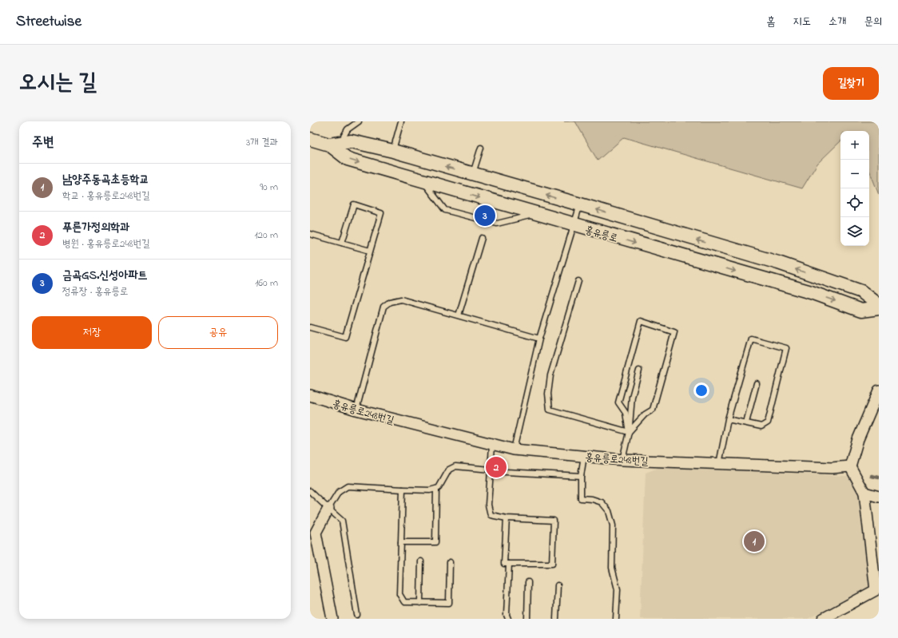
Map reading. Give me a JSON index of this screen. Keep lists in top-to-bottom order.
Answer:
{
  "streets": {
    "street": ["홍유릉로", "홍유릉로248번길"]
  },
  "page": {
    "header": "Streetwise",
    "nav": [
      "홈",
      "지도",
      "소개",
      "문의"
    ],
    "title": "오시는 길",
    "buttons": [
      "길찾기",
      ["저장", "공유"]
    ],
    "heading": ["주변", "3개 결과"],
    "map_buttons": ["+", "−"],
    "list": [
      {
        "mark": "1",
        "name": "남양주동곡초등학교",
        "note": "학교 · 홍유릉로248번길",
        "value": "90 m"
      },
      {
        "mark": "2",
        "name": "푸른가정의학과",
        "note": "병원 · 홍유릉로248번길",
        "value": "120 m"
      },
      {
        "mark": "3",
        "name": "금곡GS.신성아파트",
        "note": "정류장 · 홍유릉로",
        "value": "160 m"
      }
    ],
    "pins": ["3", "2", "1"]
  }
}
